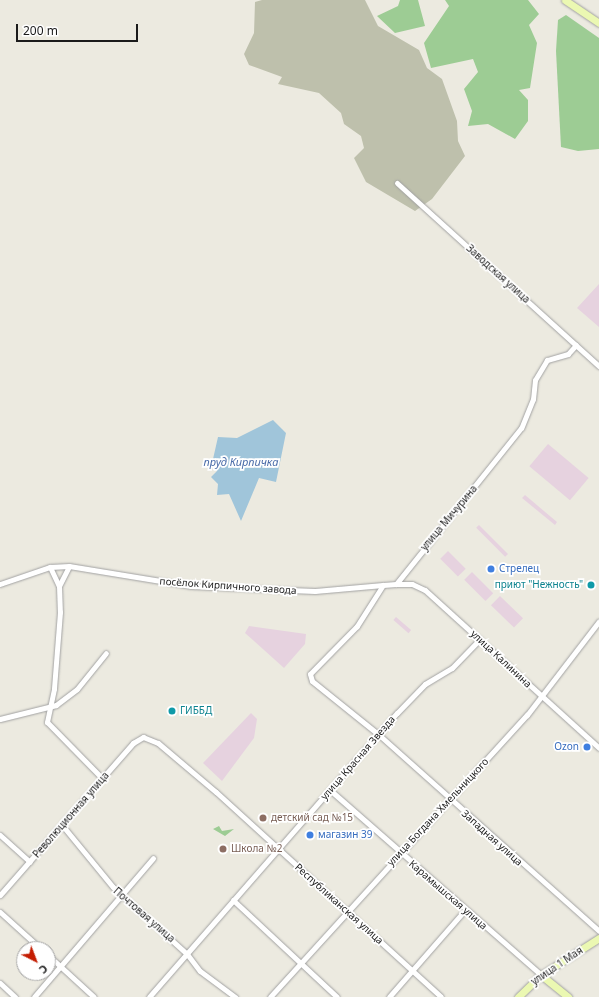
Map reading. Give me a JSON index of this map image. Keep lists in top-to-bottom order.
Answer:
{
  "streets": {
    "street": [
      "Заводская улица",
      "улица Мичурина",
      "посёлок Кирпичного завода",
      "улица Калинина",
      "улица Красная Звезда",
      "улица Богдана Хмельницкого",
      "Революционная улица",
      "Западная улица",
      "Карамышская улица",
      "Республиканская улица",
      "Почтовая улица",
      "улица 1 Мая"
    ]
  },
  "crossings": [
    ["Заводская улица", "улица Мичурина"],
    ["улица Мичурина", "улица Калинина"],
    ["посёлок Кирпичного завода", "Западная улица"],
    ["улица Калинина", "улица Красная Звезда"],
    ["улица Калинина", "улица Богдана Хмельницкого"],
    ["улица Красная Звезда", "Западная улица"],
    ["улица Красная Звезда", "Карамышская улица"],
    ["улица Красная Звезда", "Республиканская улица"],
    ["улица Красная Звезда", "Почтовая улица"],
    ["улица Богдана Хмельницкого", "Западная улица"],
    ["улица Богдана Хмельницкого", "Карамышская улица"],
    ["улица Богдана Хмельницкого", "Республиканская улица"],
    ["Революционная улица", "Республиканская улица"],
    ["Революционная улица", "Почтовая улица"],
    ["Карамышская улица", "улица 1 Мая"]
  ],
  "water": ["пруд Кирпичка"],
  "places": [
    "Стрелец",
    "приют \"Нежность\"",
    "ГИББД",
    "Ozon",
    "детский сад №15",
    "магазин 39",
    "Школа №2"
  ],
  "scale_bar": "200 m",
  "north": "bottom right"
}
